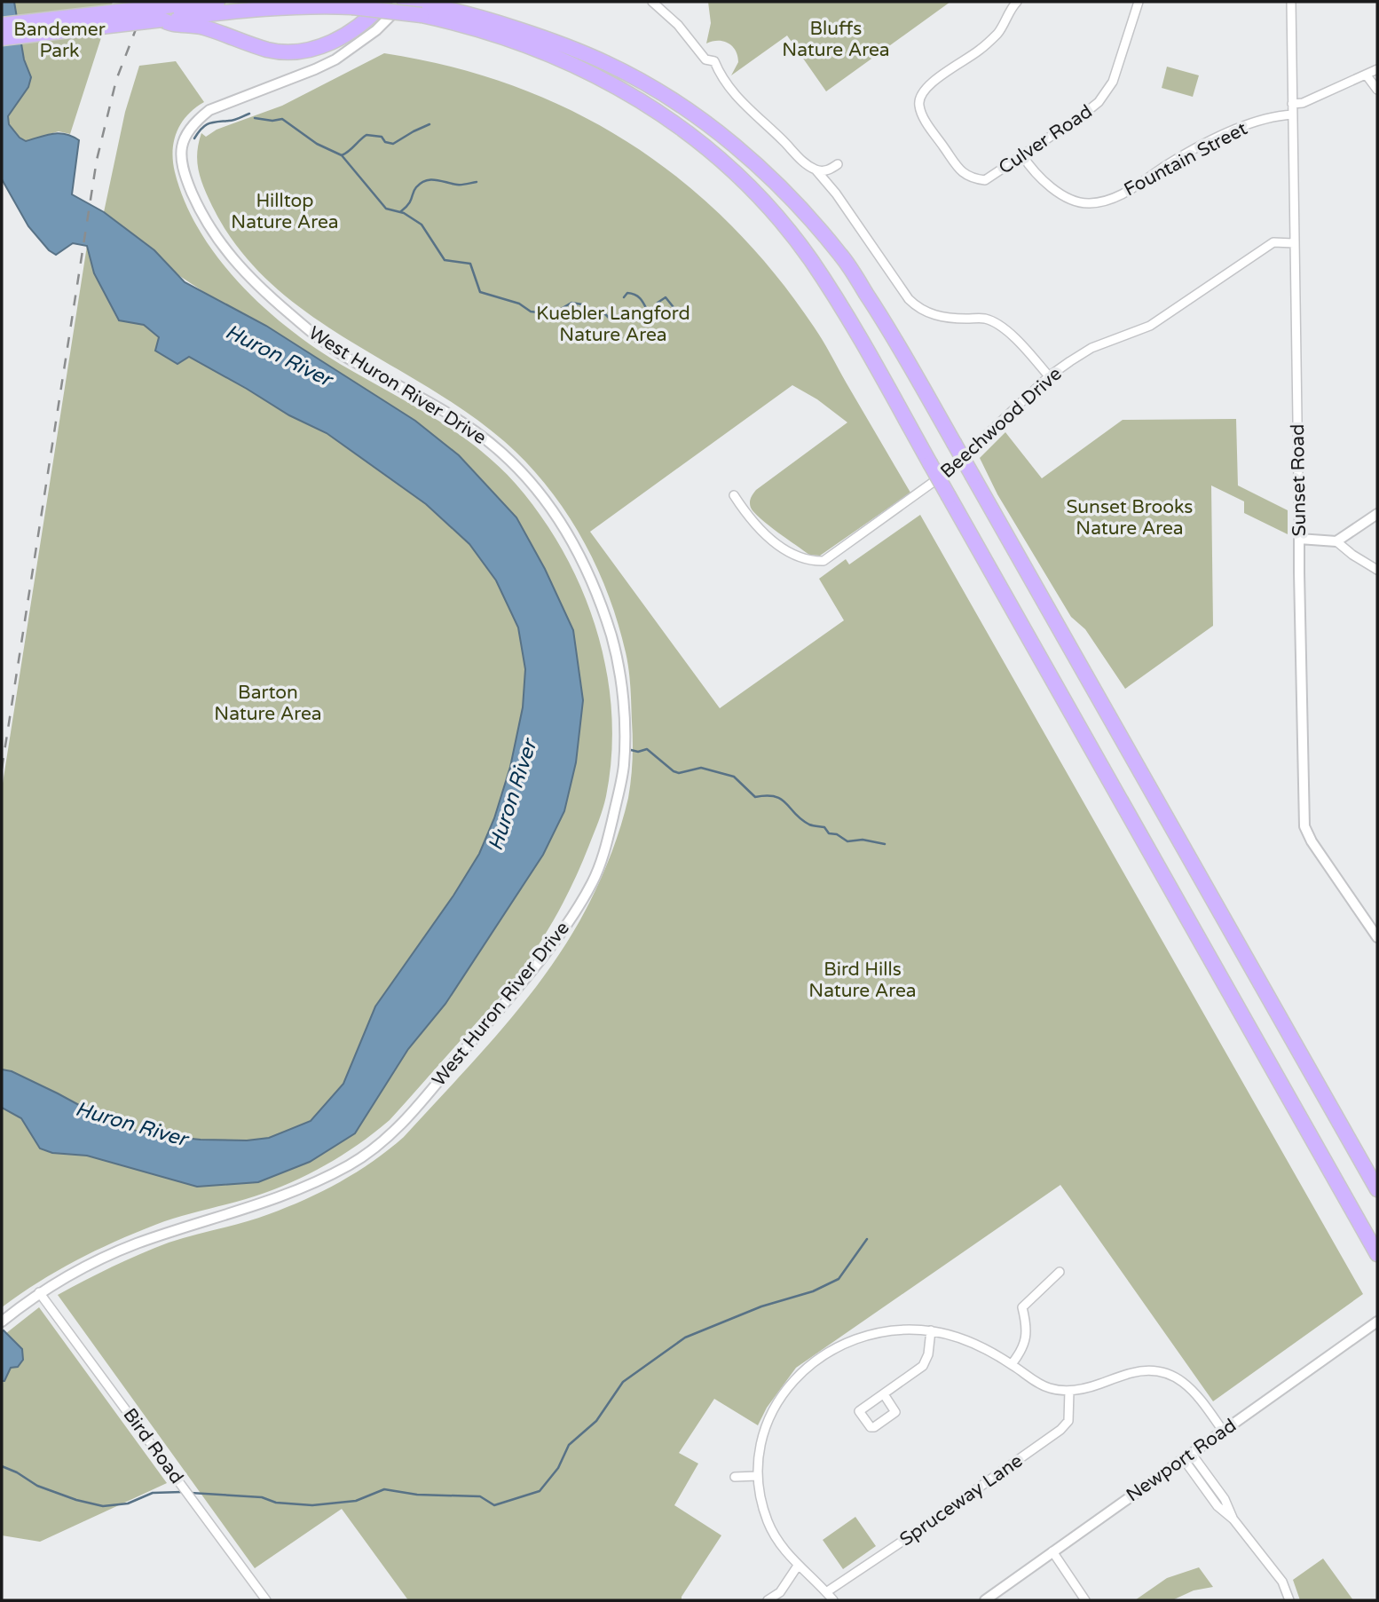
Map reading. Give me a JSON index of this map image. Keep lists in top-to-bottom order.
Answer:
{
  "streets": {
    "street": [
      "Culver Road",
      "Fountain Street",
      "West Huron River Drive",
      "Beechwood Drive",
      "Sunset Road",
      "Bird Road",
      "Newport Road",
      "Spruceway Lane"
    ]
  },
  "crossings": [
    ["Culver Road", "Fountain Street"],
    ["Fountain Street", "Sunset Road"],
    ["West Huron River Drive", "Bird Road"],
    ["Beechwood Drive", "Sunset Road"]
  ],
  "water": ["Huron River"],
  "parks": [
    "Bluffs Nature Area",
    "Bandemer Park",
    "Hilltop Nature Area",
    "Kuebler Langford Nature Area",
    "Sunset Brooks Nature Area",
    "Barton Nature Area",
    "Bird Hills Nature Area"
  ]
}
